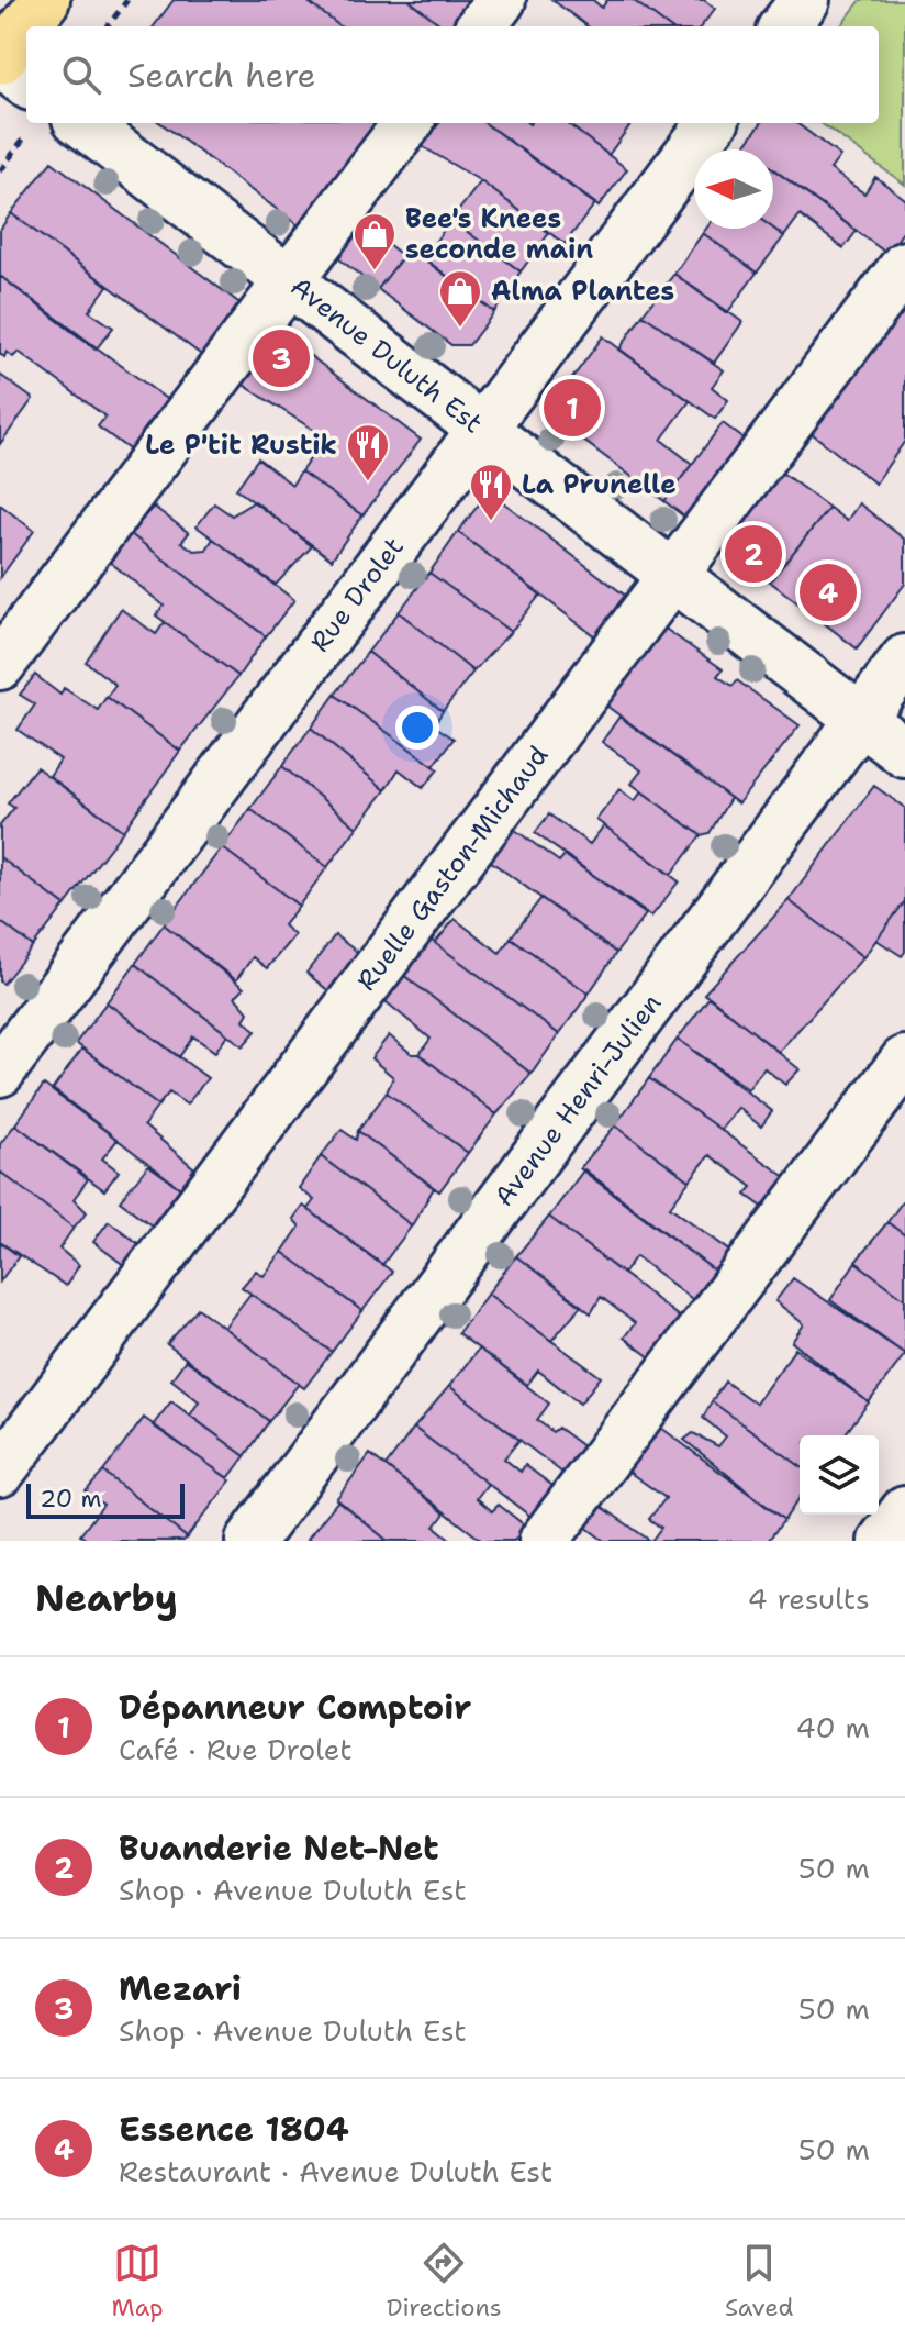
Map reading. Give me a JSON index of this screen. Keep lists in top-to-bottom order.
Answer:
{
  "streets": {
    "street": [
      "Avenue Duluth Est",
      "Rue Drolet",
      "Ruelle Gaston-Michaud",
      "Avenue Henri-Julien"
    ]
  },
  "crossings": [
    ["Avenue Duluth Est", "Rue Drolet"],
    ["Avenue Duluth Est", "Ruelle Gaston-Michaud"],
    ["Avenue Duluth Est", "Avenue Henri-Julien"]
  ],
  "places": {
    "shop": ["Bee's Knees seconde main", "Alma Plantes"],
    "restaurant": ["Le P'tit Rustik", "La Prunelle"]
  },
  "scale_bar": "20 m",
  "north": "left",
  "page": {
    "search": "Search here",
    "pins": [
      "3",
      "1",
      "2",
      "4"
    ],
    "scale": "20 m",
    "heading": ["Nearby", "4 results"],
    "list": [
      {
        "mark": "1",
        "name": "Dépanneur Comptoir",
        "note": "Café · Rue Drolet",
        "value": "40 m"
      },
      {
        "mark": "2",
        "name": "Buanderie Net-Net",
        "note": "Shop · Avenue Duluth Est",
        "value": "50 m"
      },
      {
        "mark": "3",
        "name": "Mezari",
        "note": "Shop · Avenue Duluth Est",
        "value": "50 m"
      },
      {
        "mark": "4",
        "name": "Essence 1804",
        "note": "Restaurant · Avenue Duluth Est",
        "value": "50 m"
      }
    ],
    "nav": ["Map", "Directions", "Saved"]
  }
}
